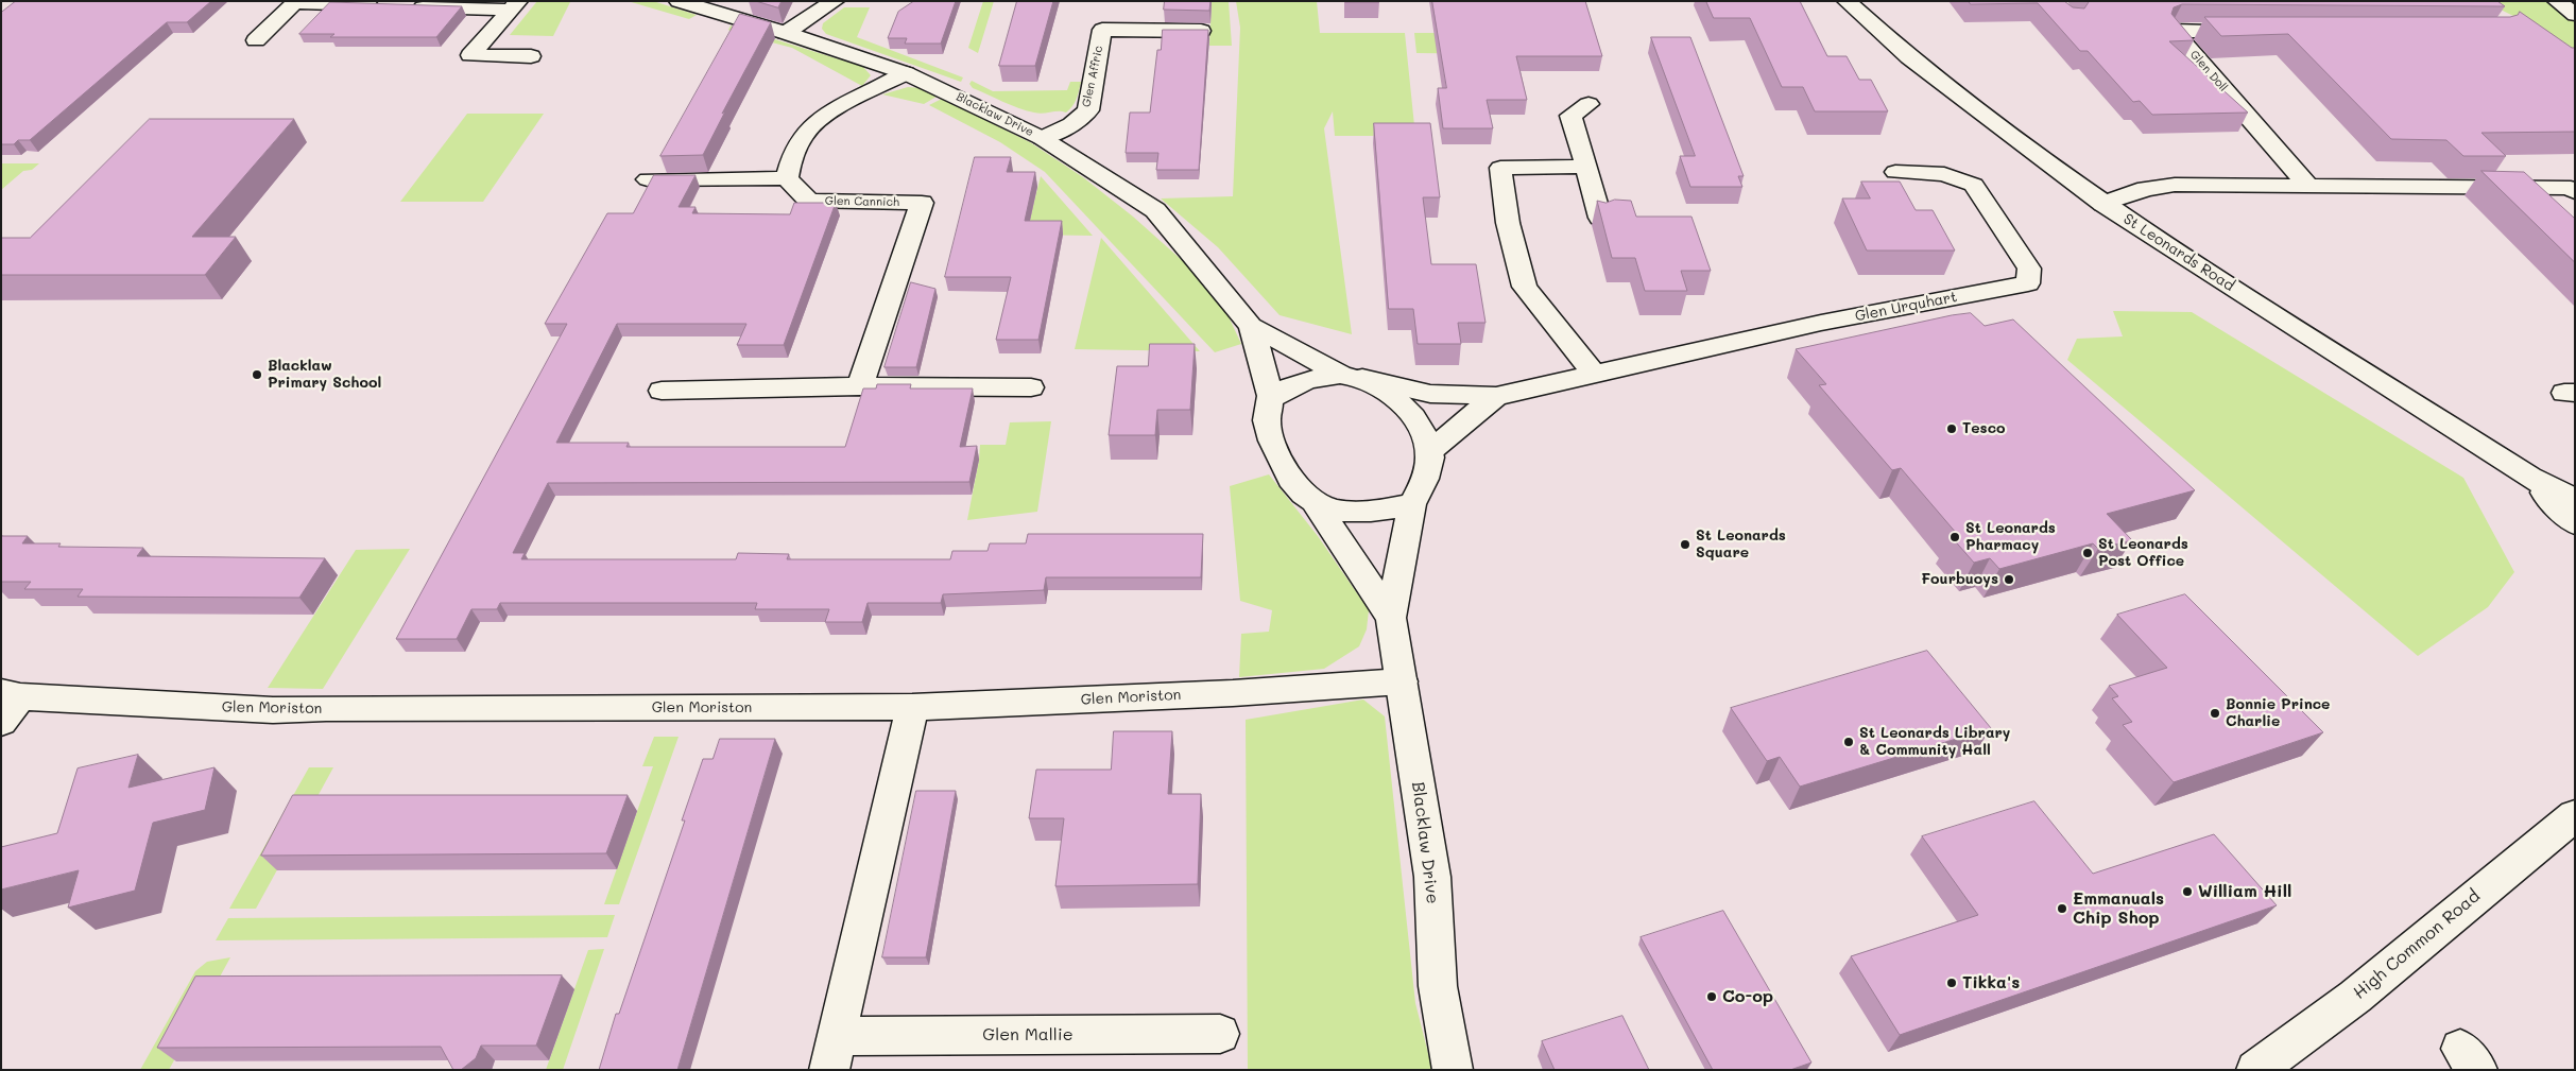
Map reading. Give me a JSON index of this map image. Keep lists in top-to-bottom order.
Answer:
{
  "streets": {
    "street": [
      "Glen Doll",
      "Glen Affric",
      "Blacklaw Drive",
      "Glen Cannich",
      "St Leonards Road",
      "Glen Urquhart",
      "Glen Moriston",
      "High Common Road",
      "Glen Mallie"
    ]
  },
  "crossings": [
    ["Glen Affric", "Blacklaw Drive"],
    ["Blacklaw Drive", "Glen Urquhart"],
    ["Blacklaw Drive", "Glen Moriston"],
    ["Glen Moriston", "Glen Mallie"]
  ],
  "places": [
    "Blacklaw Primary School",
    "Tesco",
    "St Leonards Pharmacy",
    "St Leonards Square",
    "St Leonards Post Office",
    "Fourbuoys",
    "Bonnie Prince Charlie",
    "St Leonards Library & Community Hall",
    "William Hill",
    "Emmanuals Chip Shop",
    "Tikka's",
    "Co-op"
  ]
}
